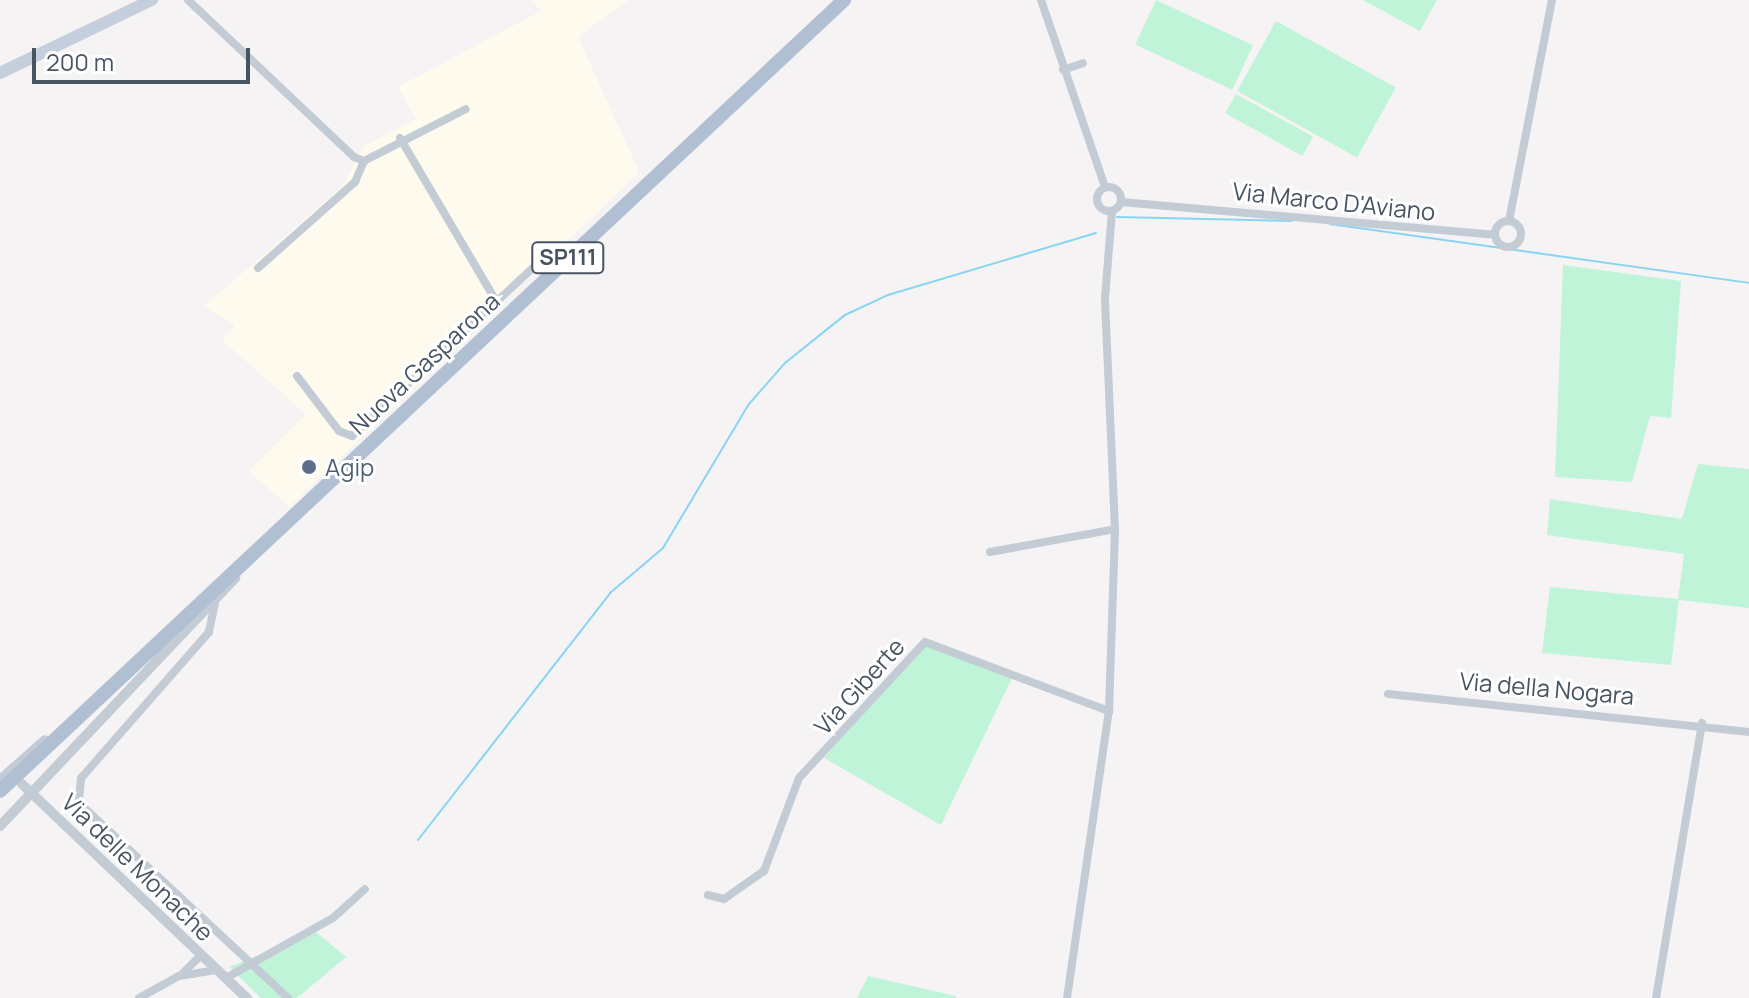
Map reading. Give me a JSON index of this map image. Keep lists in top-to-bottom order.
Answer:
{
  "streets": {
    "main road": ["SP111", "Nuova Gasparona"],
    "street": [
      "Via Marco D'Aviano",
      "Via Giberte",
      "Via della Nogara",
      "Via delle Monache"
    ]
  },
  "places": ["Agip"],
  "scale_bar": "200 m"
}
